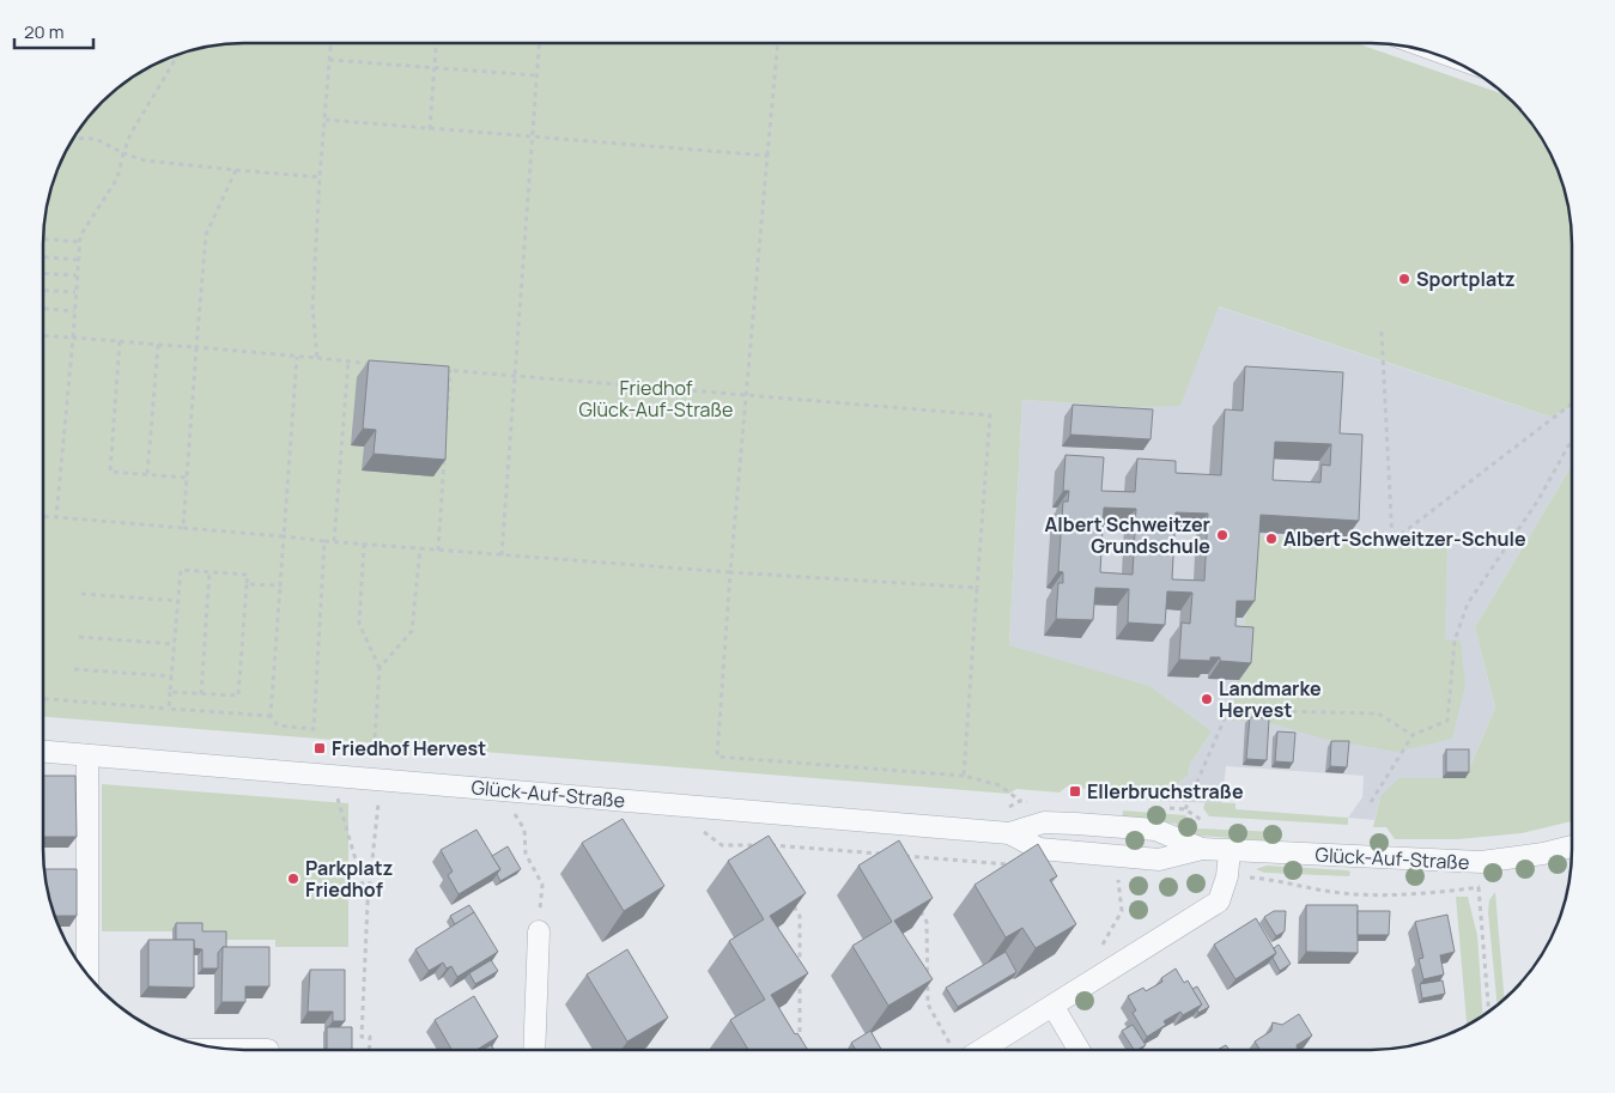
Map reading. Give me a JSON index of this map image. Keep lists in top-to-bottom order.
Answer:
{
  "streets": {
    "street": ["Glück-Auf-Straße"]
  },
  "parks": ["Friedhof Glück-Auf-Straße"],
  "places": {
    "other": [
      "Sportplatz",
      "Albert Schweitzer Grundschule",
      "Albert-Schweitzer-Schule",
      "Landmarke Hervest",
      "Parkplatz Friedhof"
    ],
    "transit": ["Friedhof Hervest", "Ellerbruchstraße"]
  },
  "scale_bar": "20 m"
}
